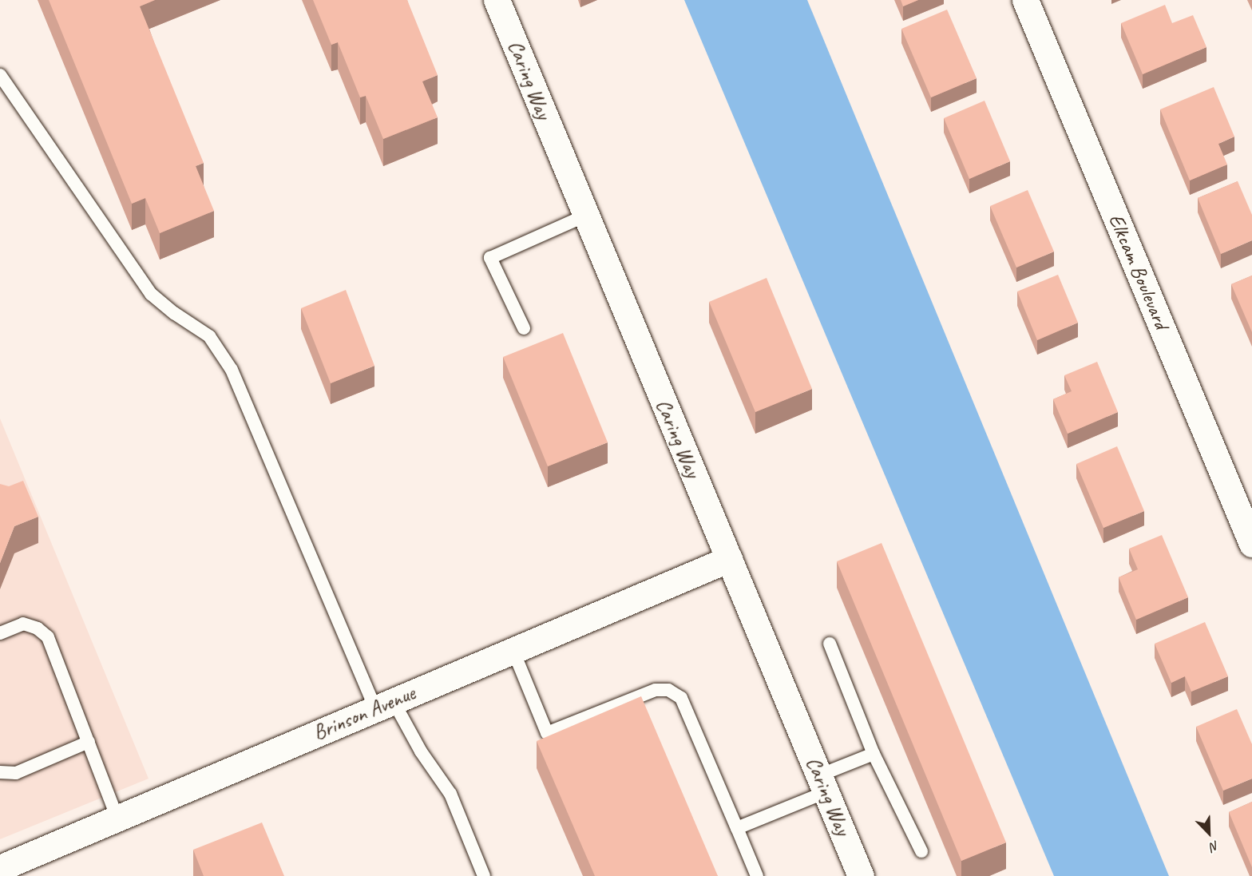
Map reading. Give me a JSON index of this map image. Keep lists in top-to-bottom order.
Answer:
{
  "streets": {
    "street": ["Caring Way", "Elkcam Boulevard", "Brinson Avenue"]
  },
  "crossings": [
    ["Caring Way", "Brinson Avenue"]
  ],
  "north": "bottom right"
}
